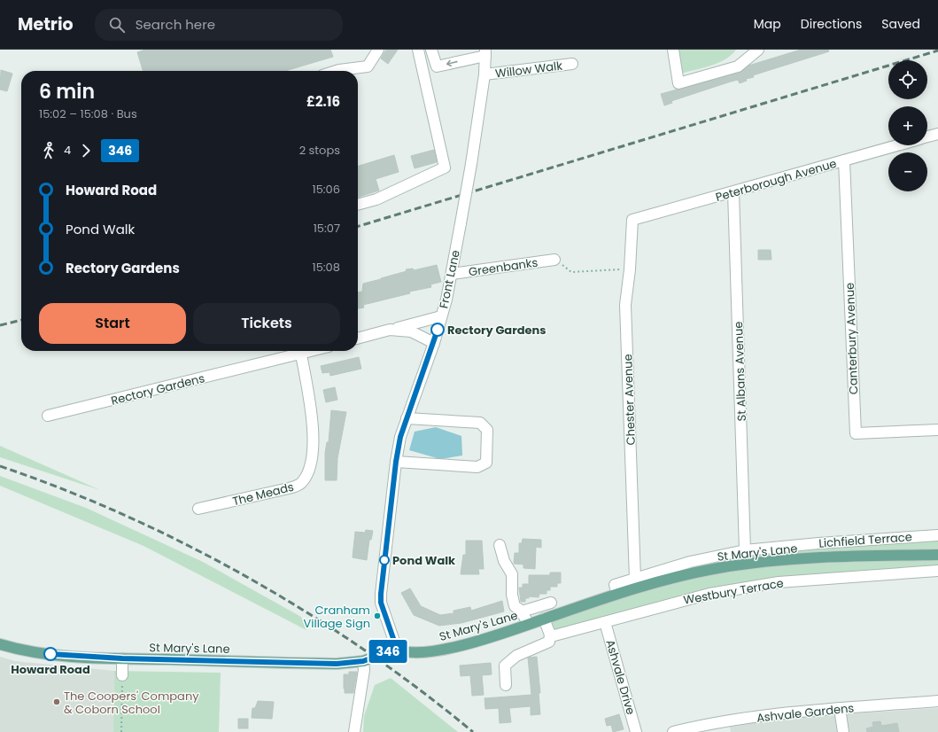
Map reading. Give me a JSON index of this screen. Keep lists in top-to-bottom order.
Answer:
{
  "streets": {
    "main road": ["St Mary's Lane"],
    "street": [
      "Willow Walk",
      "Peterborough Avenue",
      "Greenbanks",
      "Front Lane",
      "Canterbury Avenue",
      "St Albans Avenue",
      "Rectory Gardens",
      "Chester Avenue",
      "The Meads",
      "Lichfield Terrace",
      "Westbury Terrace",
      "Ashvale Drive",
      "Ashvale Gardens"
    ]
  },
  "crossings": [
    ["Willow Walk", "Front Lane"],
    ["Peterborough Avenue", "Canterbury Avenue"],
    ["Peterborough Avenue", "St Albans Avenue"],
    ["Peterborough Avenue", "Chester Avenue"],
    ["Greenbanks", "Front Lane"],
    ["Front Lane", "St Mary's Lane"],
    ["St Albans Avenue", "Lichfield Terrace"],
    ["Rectory Gardens", "The Meads"],
    ["Chester Avenue", "Lichfield Terrace"],
    ["Lichfield Terrace", "St Mary's Lane"],
    ["Westbury Terrace", "Ashvale Drive"]
  ],
  "places": [
    "Rectory Gardens",
    "Pond Walk",
    "Cranham Village Sign",
    "Howard Road",
    "The Coopers' Company & Coborn School"
  ],
  "lines": ["bus line 346"],
  "page": {
    "header": "Metrio",
    "search": "Search here",
    "nav": ["Map", "Directions", "Saved"],
    "on_map": "346",
    "map_buttons": ["+", "−"],
    "heading": ["6 min", "15:02 – 15:08 · Bus", "£2.16"],
    "legs": ["4", "346", "2 stops"],
    "list": [
      {
        "name": "Howard Road",
        "value": "15:06"
      },
      {
        "name": "Pond Walk",
        "value": "15:07"
      },
      {
        "name": "Rectory Gardens",
        "value": "15:08"
      }
    ],
    "buttons": ["Start", "Tickets"]
  }
}
